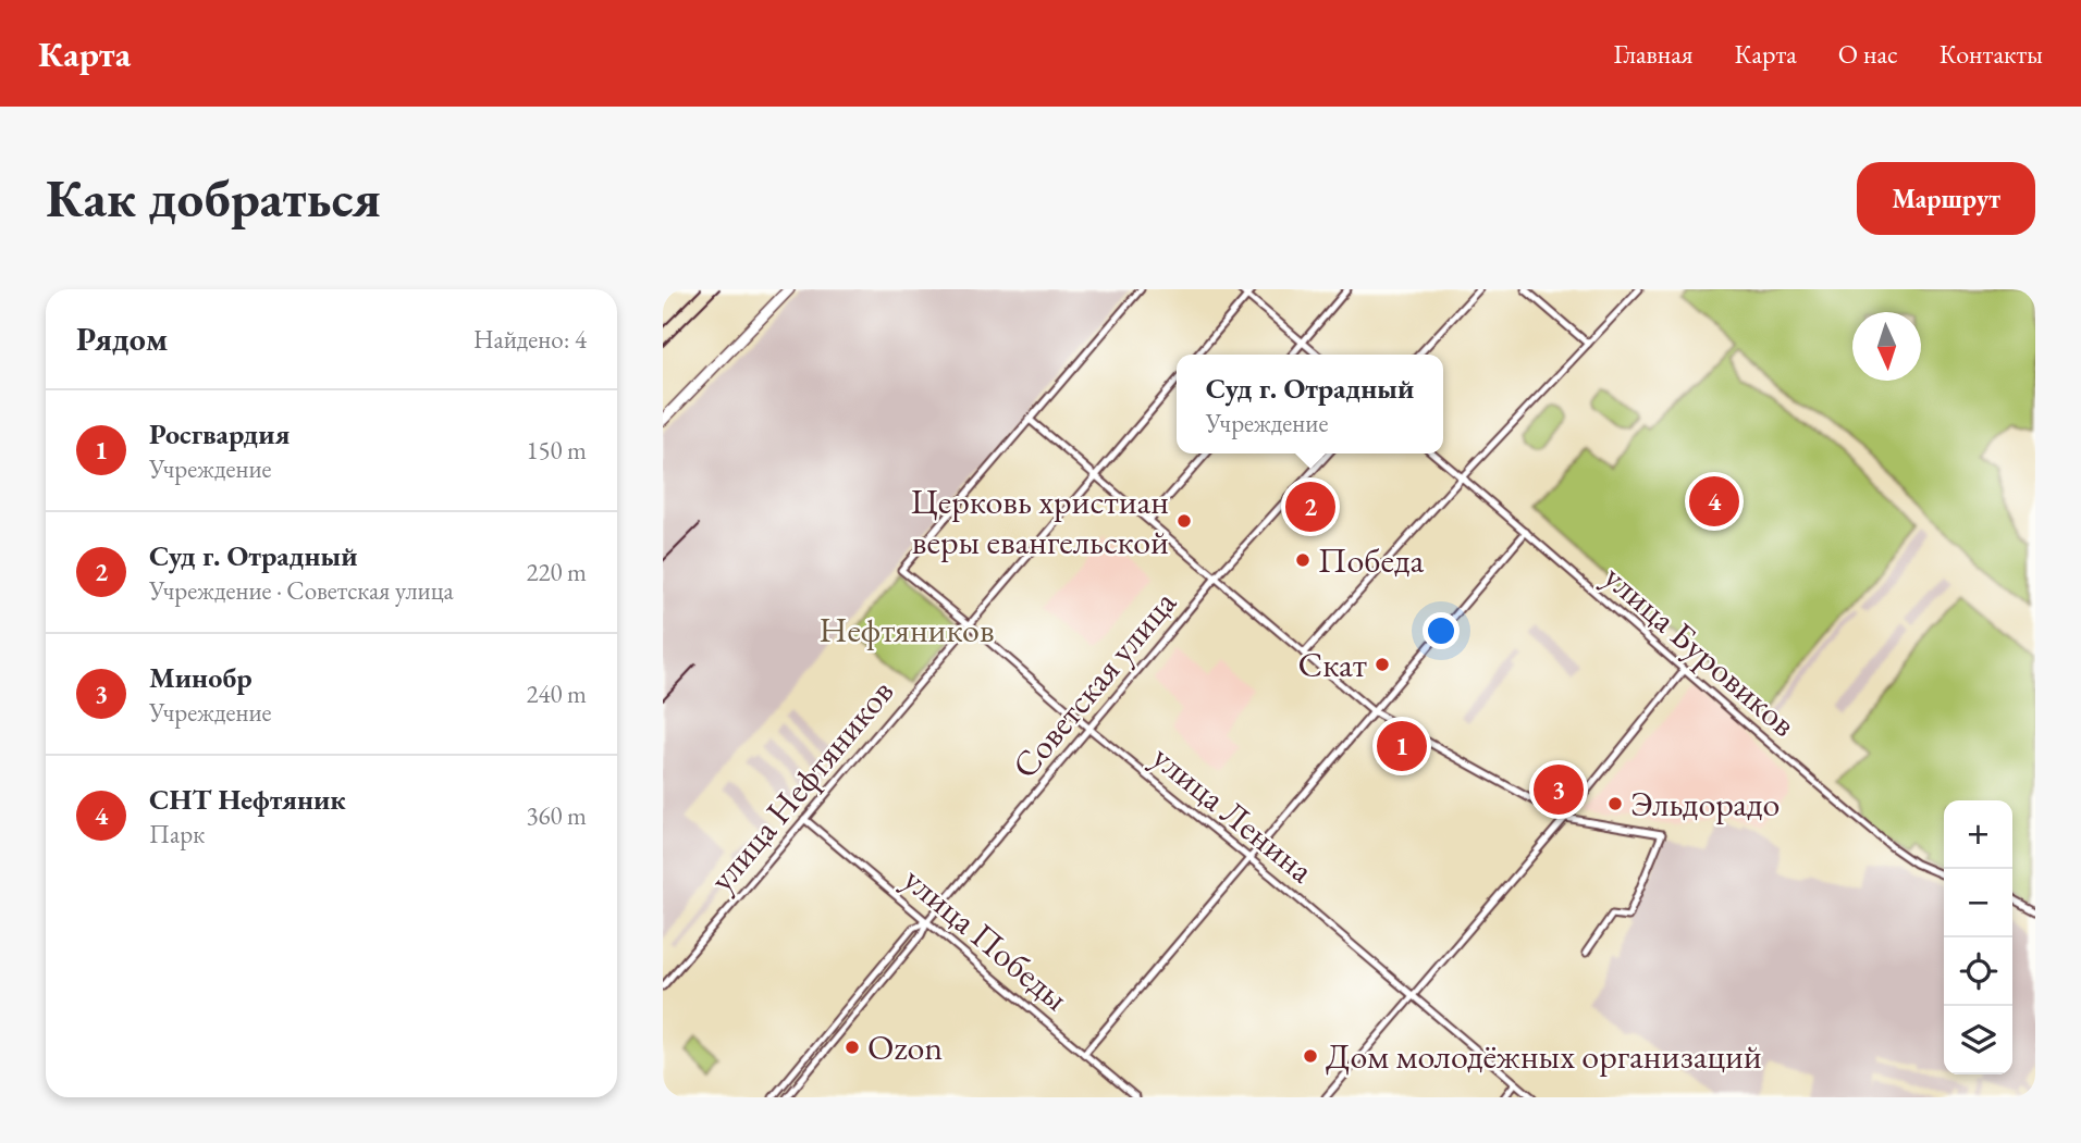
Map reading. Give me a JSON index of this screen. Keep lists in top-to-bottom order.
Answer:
{
  "streets": {
    "street": [
      "улица Буровиков",
      "Советская улица",
      "улица Нефтяников",
      "улица Ленина",
      "улица Победы"
    ]
  },
  "crossings": [
    ["Советская улица", "улица Ленина"],
    ["Советская улица", "улица Победы"],
    ["улица Нефтяников", "улица Ленина"],
    ["улица Нефтяников", "улица Победы"]
  ],
  "parks": ["Нефтяников"],
  "places": [
    "Церковь христиан веры евангельской",
    "Победа",
    "Скат",
    "Эльдорадо",
    "Ozon",
    "Дом молодёжных организаций"
  ],
  "north": "bottom",
  "page": {
    "header": "Карта",
    "nav": [
      "Главная",
      "Карта",
      "О нас",
      "Контакты"
    ],
    "buttons": "Маршрут",
    "title": "Как добраться",
    "heading": ["Рядом", "Найдено: 4"],
    "popup": ["Суд г. Отрадный", "Учреждение"],
    "list": [
      {
        "mark": "1",
        "name": "Росгвардия",
        "note": "Учреждение",
        "value": "150 m"
      },
      {
        "mark": "2",
        "name": "Суд г. Отрадный",
        "note": "Учреждение · Советская улица",
        "value": "220 m"
      },
      {
        "mark": "3",
        "name": "Минобр",
        "note": "Учреждение",
        "value": "240 m"
      },
      {
        "mark": "4",
        "name": "СНТ Нефтяник",
        "note": "Парк",
        "value": "360 m"
      }
    ],
    "pins": [
      "4",
      "2",
      "1",
      "3"
    ],
    "map_buttons": ["+", "−"]
  }
}
